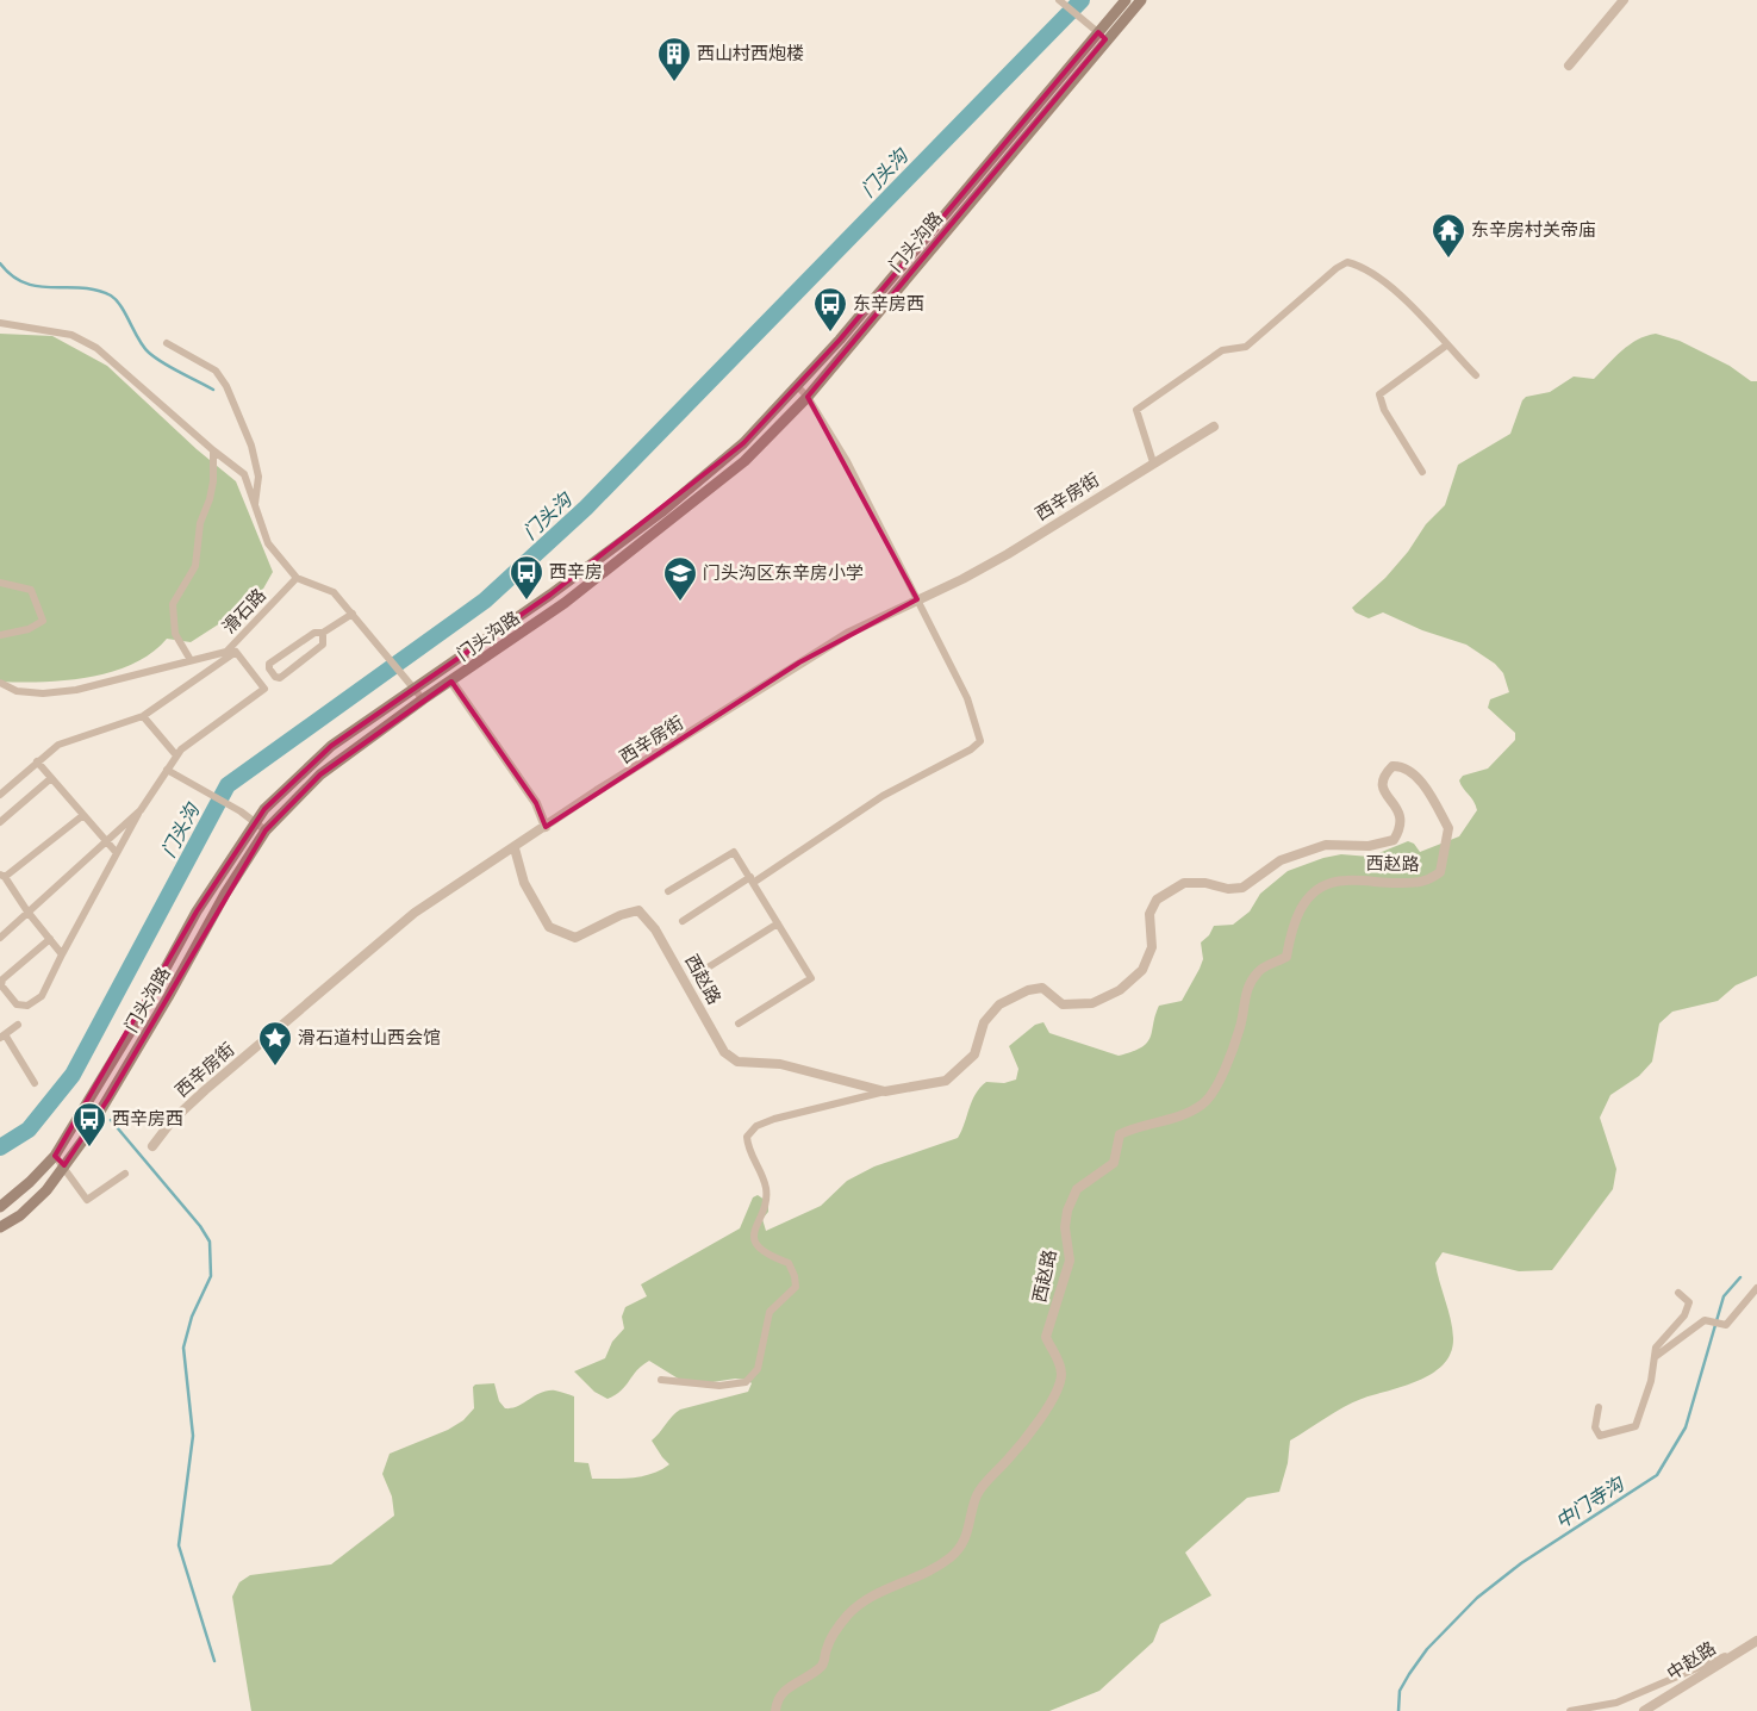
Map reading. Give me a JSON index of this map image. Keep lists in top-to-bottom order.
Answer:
{
  "streets": {
    "main road": ["门头沟路"],
    "street": [
      "西辛房街",
      "滑石路",
      "西赵路",
      "中赵路"
    ]
  },
  "crossings": [
    ["西辛房街", "西赵路"]
  ],
  "water": ["门头沟", "中门寺沟"],
  "places": {
    "building": ["西山村西炮楼"],
    "temple": ["东辛房村关帝庙"],
    "bus stop": ["东辛房西", "西辛房", "西辛房西"],
    "school or university": ["门头沟区东辛房小学"],
    "place": ["滑石道村山西会馆"]
  }
}
